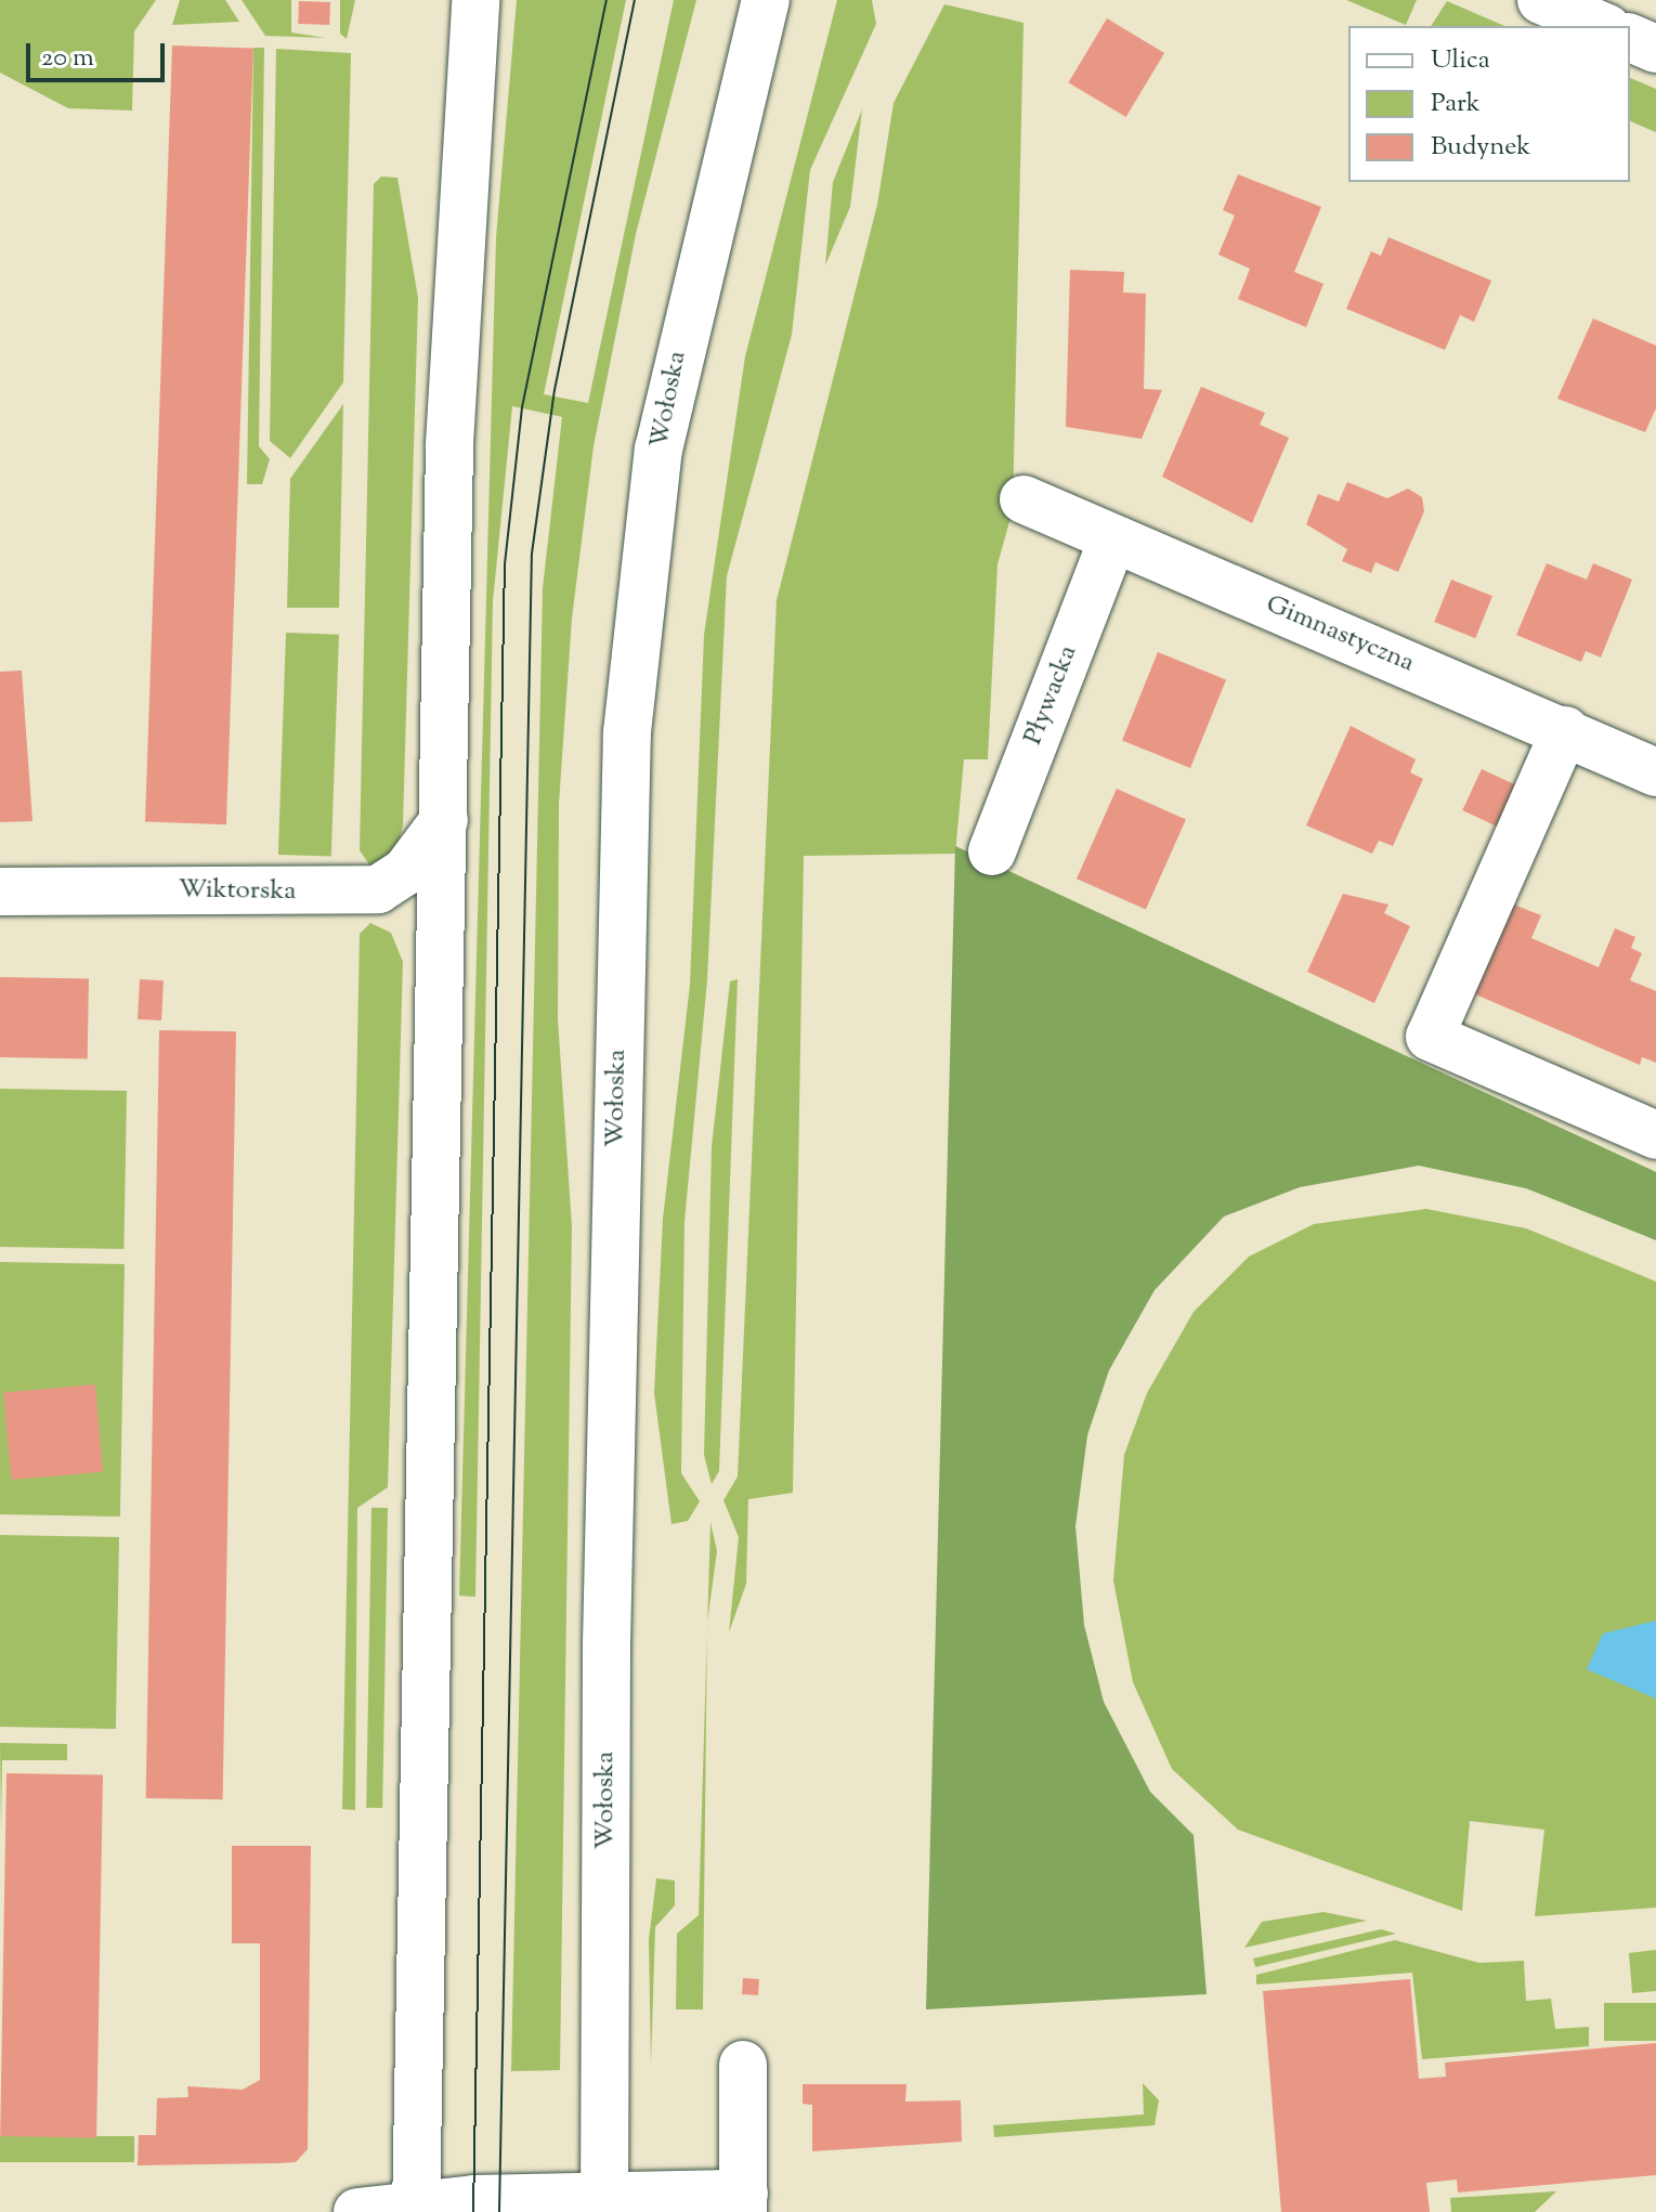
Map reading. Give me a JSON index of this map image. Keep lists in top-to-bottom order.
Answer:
{
  "streets": {
    "main road": [
      "Wołoska",
      "Gimnastyczna",
      "Pływacka",
      "Wiktorska"
    ]
  },
  "crossings": [
    ["Gimnastyczna", "Pływacka"]
  ],
  "legend": ["Ulica", "Park", "Budynek"],
  "scale_bar": "20 m"
}
